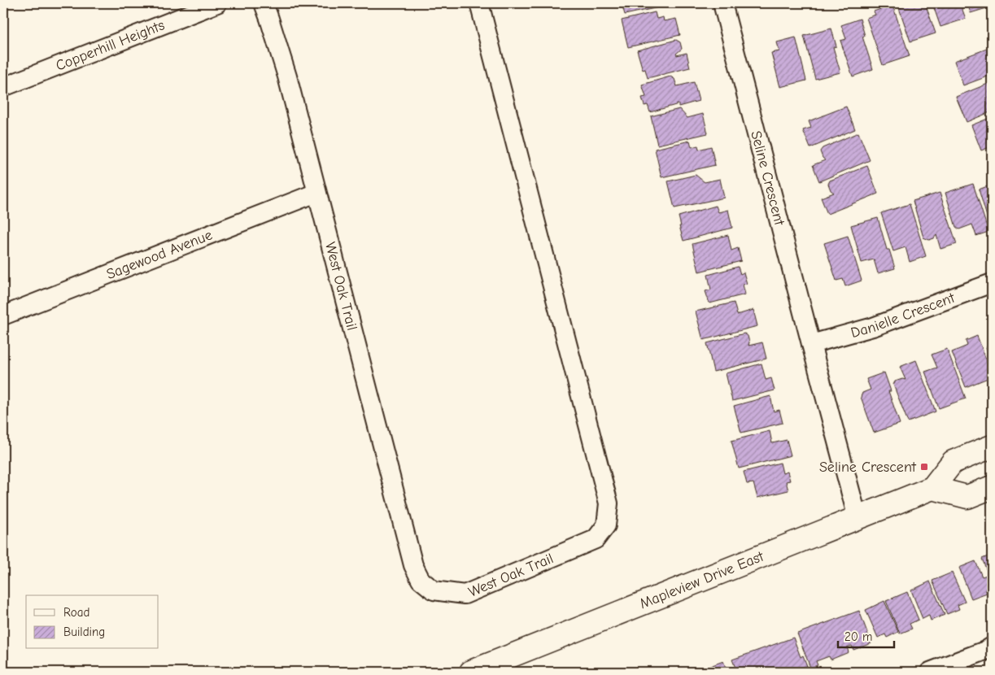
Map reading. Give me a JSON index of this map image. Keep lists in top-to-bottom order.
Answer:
{
  "streets": {
    "main road": ["Mapleview Drive East"],
    "street": [
      "Copperhill Heights",
      "Seline Crescent",
      "Sagewood Avenue",
      "West Oak Trail",
      "Danielle Crescent"
    ]
  },
  "crossings": [
    ["Seline Crescent", "Danielle Crescent"],
    ["Seline Crescent", "Mapleview Drive East"],
    ["Sagewood Avenue", "West Oak Trail"]
  ],
  "places": {
    "transit": ["Seline Crescent"]
  },
  "legend": ["Road", "Building"],
  "scale_bar": "20 m"
}
